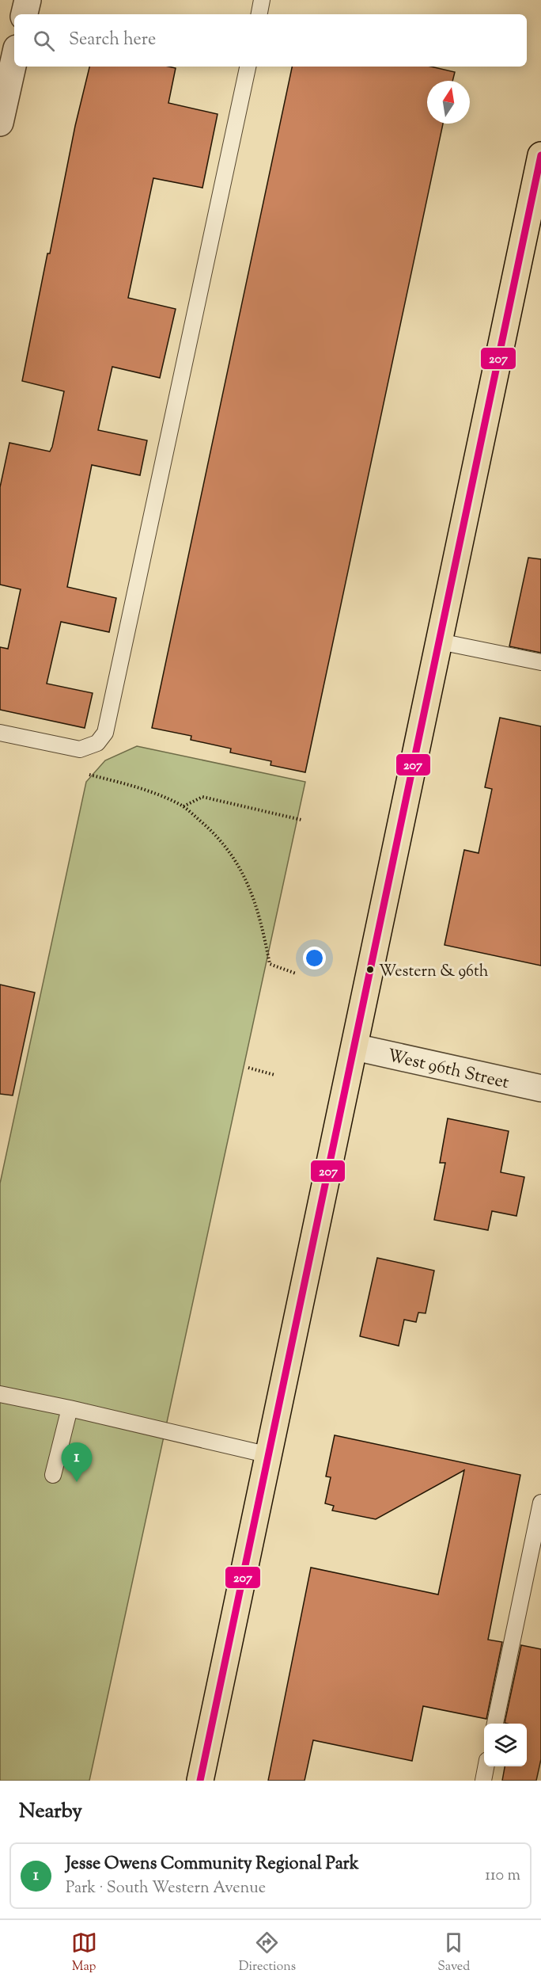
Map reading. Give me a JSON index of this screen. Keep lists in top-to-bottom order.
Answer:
{
  "streets": {
    "street": ["West 96th Street"]
  },
  "places": ["Western & 96th"],
  "lines": ["transit line 207"],
  "north": "top",
  "page": {
    "search": "Search here",
    "pins": "1",
    "heading": "Nearby",
    "list": [
      {
        "mark": "1",
        "name": "Jesse Owens Community Regional Park",
        "note": "Park · South Western Avenue",
        "value": "110 m"
      }
    ],
    "nav": ["Map", "Directions", "Saved"]
  }
}
